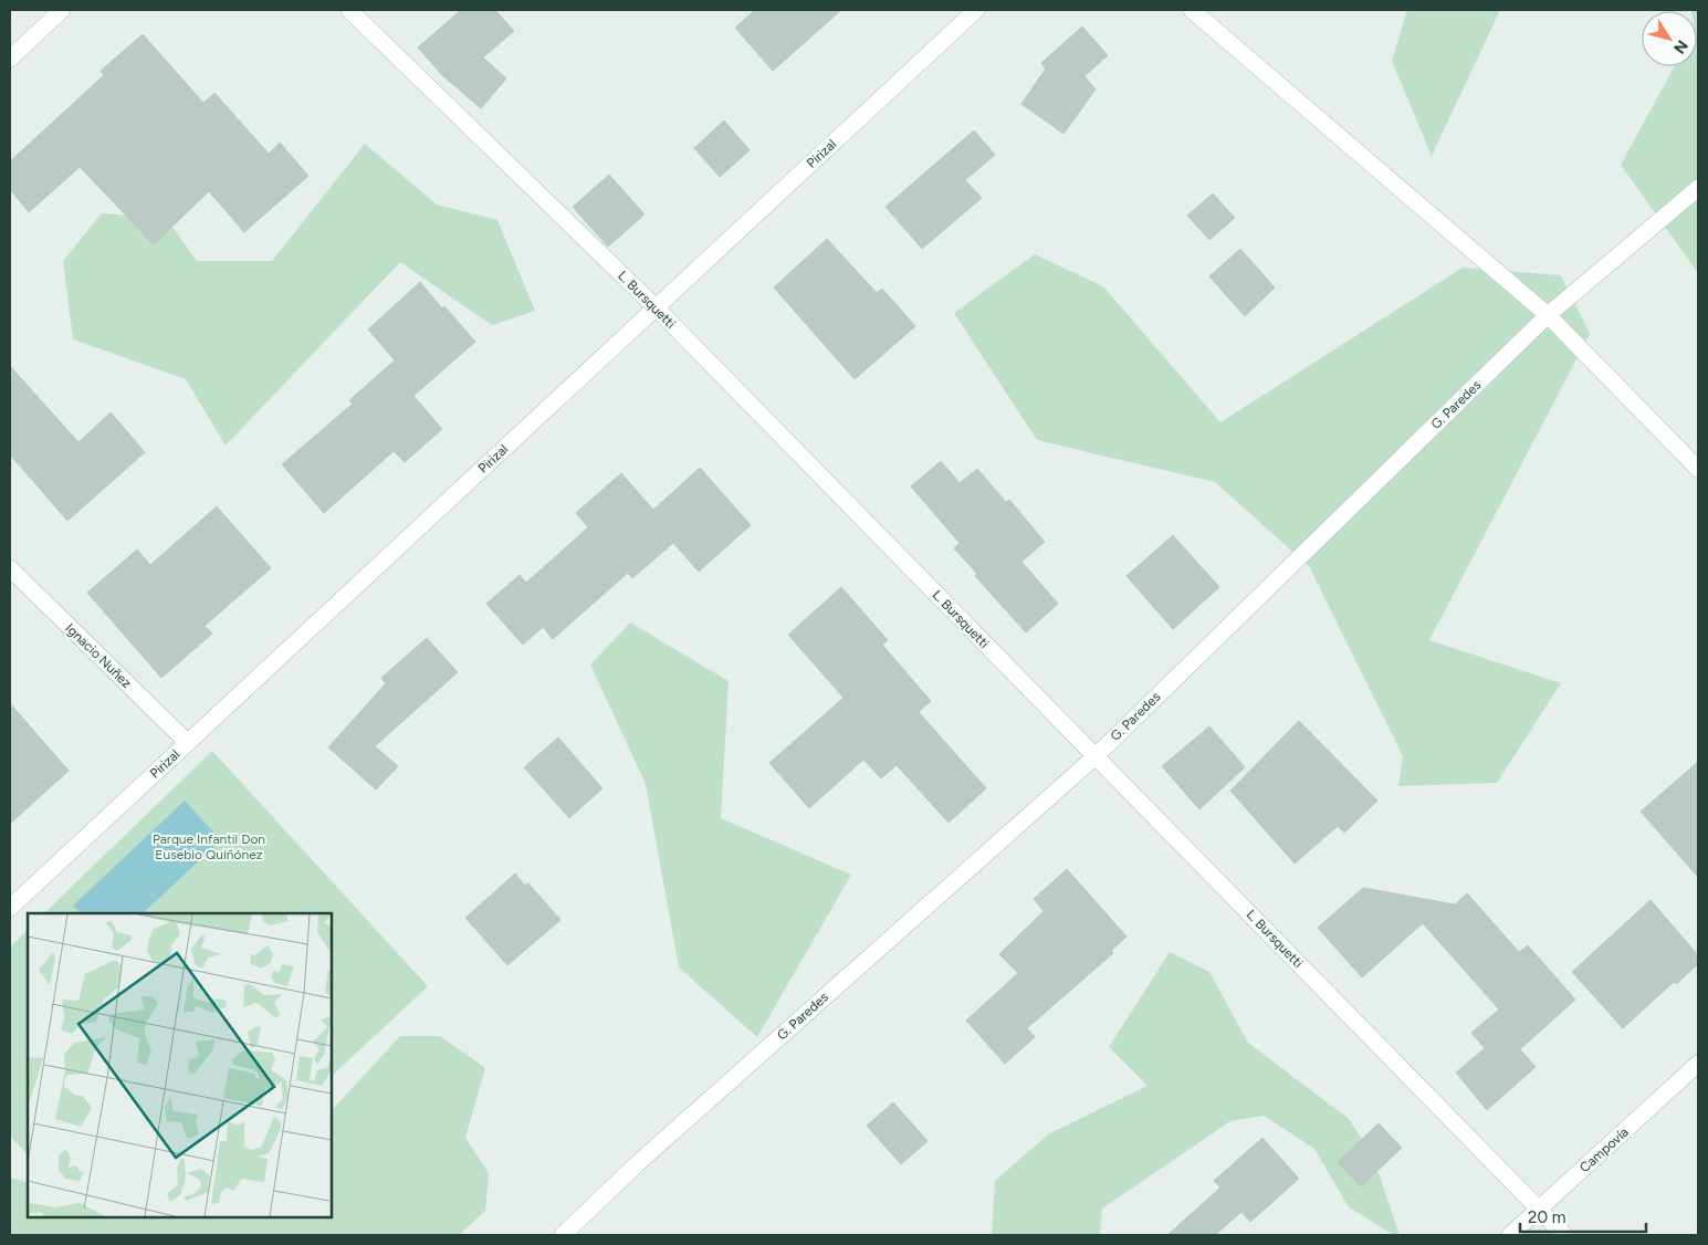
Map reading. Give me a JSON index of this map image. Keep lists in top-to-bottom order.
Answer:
{
  "streets": {
    "street": [
      "Pirizal",
      "L. Bursquetti",
      "G. Paredes",
      "Ignacio Nuñez",
      "Campovía"
    ]
  },
  "crossings": [
    ["Pirizal", "L. Bursquetti"],
    ["Pirizal", "Ignacio Nuñez"],
    ["L. Bursquetti", "G. Paredes"],
    ["L. Bursquetti", "Campovía"]
  ],
  "parks": ["Parque Infantil Don Eusebio Quiñónez"],
  "scale_bar": "20 m",
  "north": "bottom right"
}
